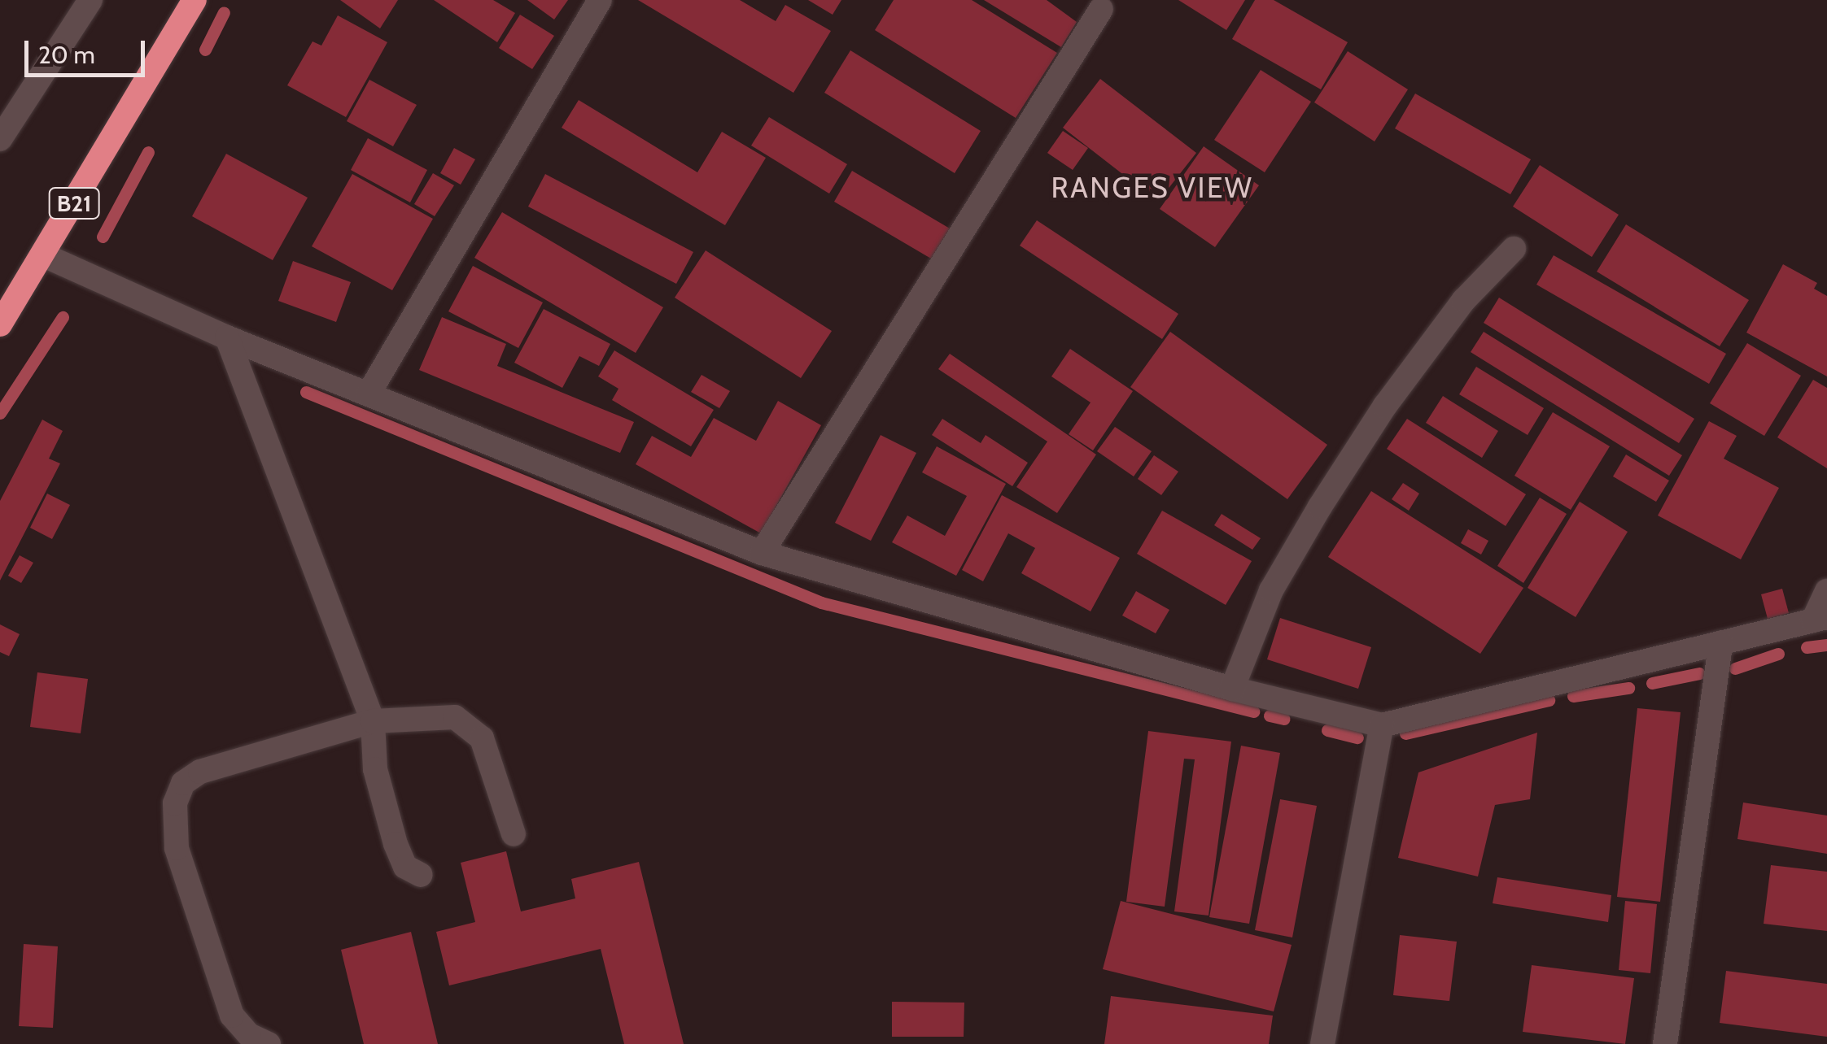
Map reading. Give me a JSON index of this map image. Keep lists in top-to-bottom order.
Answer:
{
  "streets": {
    "highway": ["B21"]
  },
  "districts": ["RANGES VIEW"],
  "scale_bar": "20 m"
}
